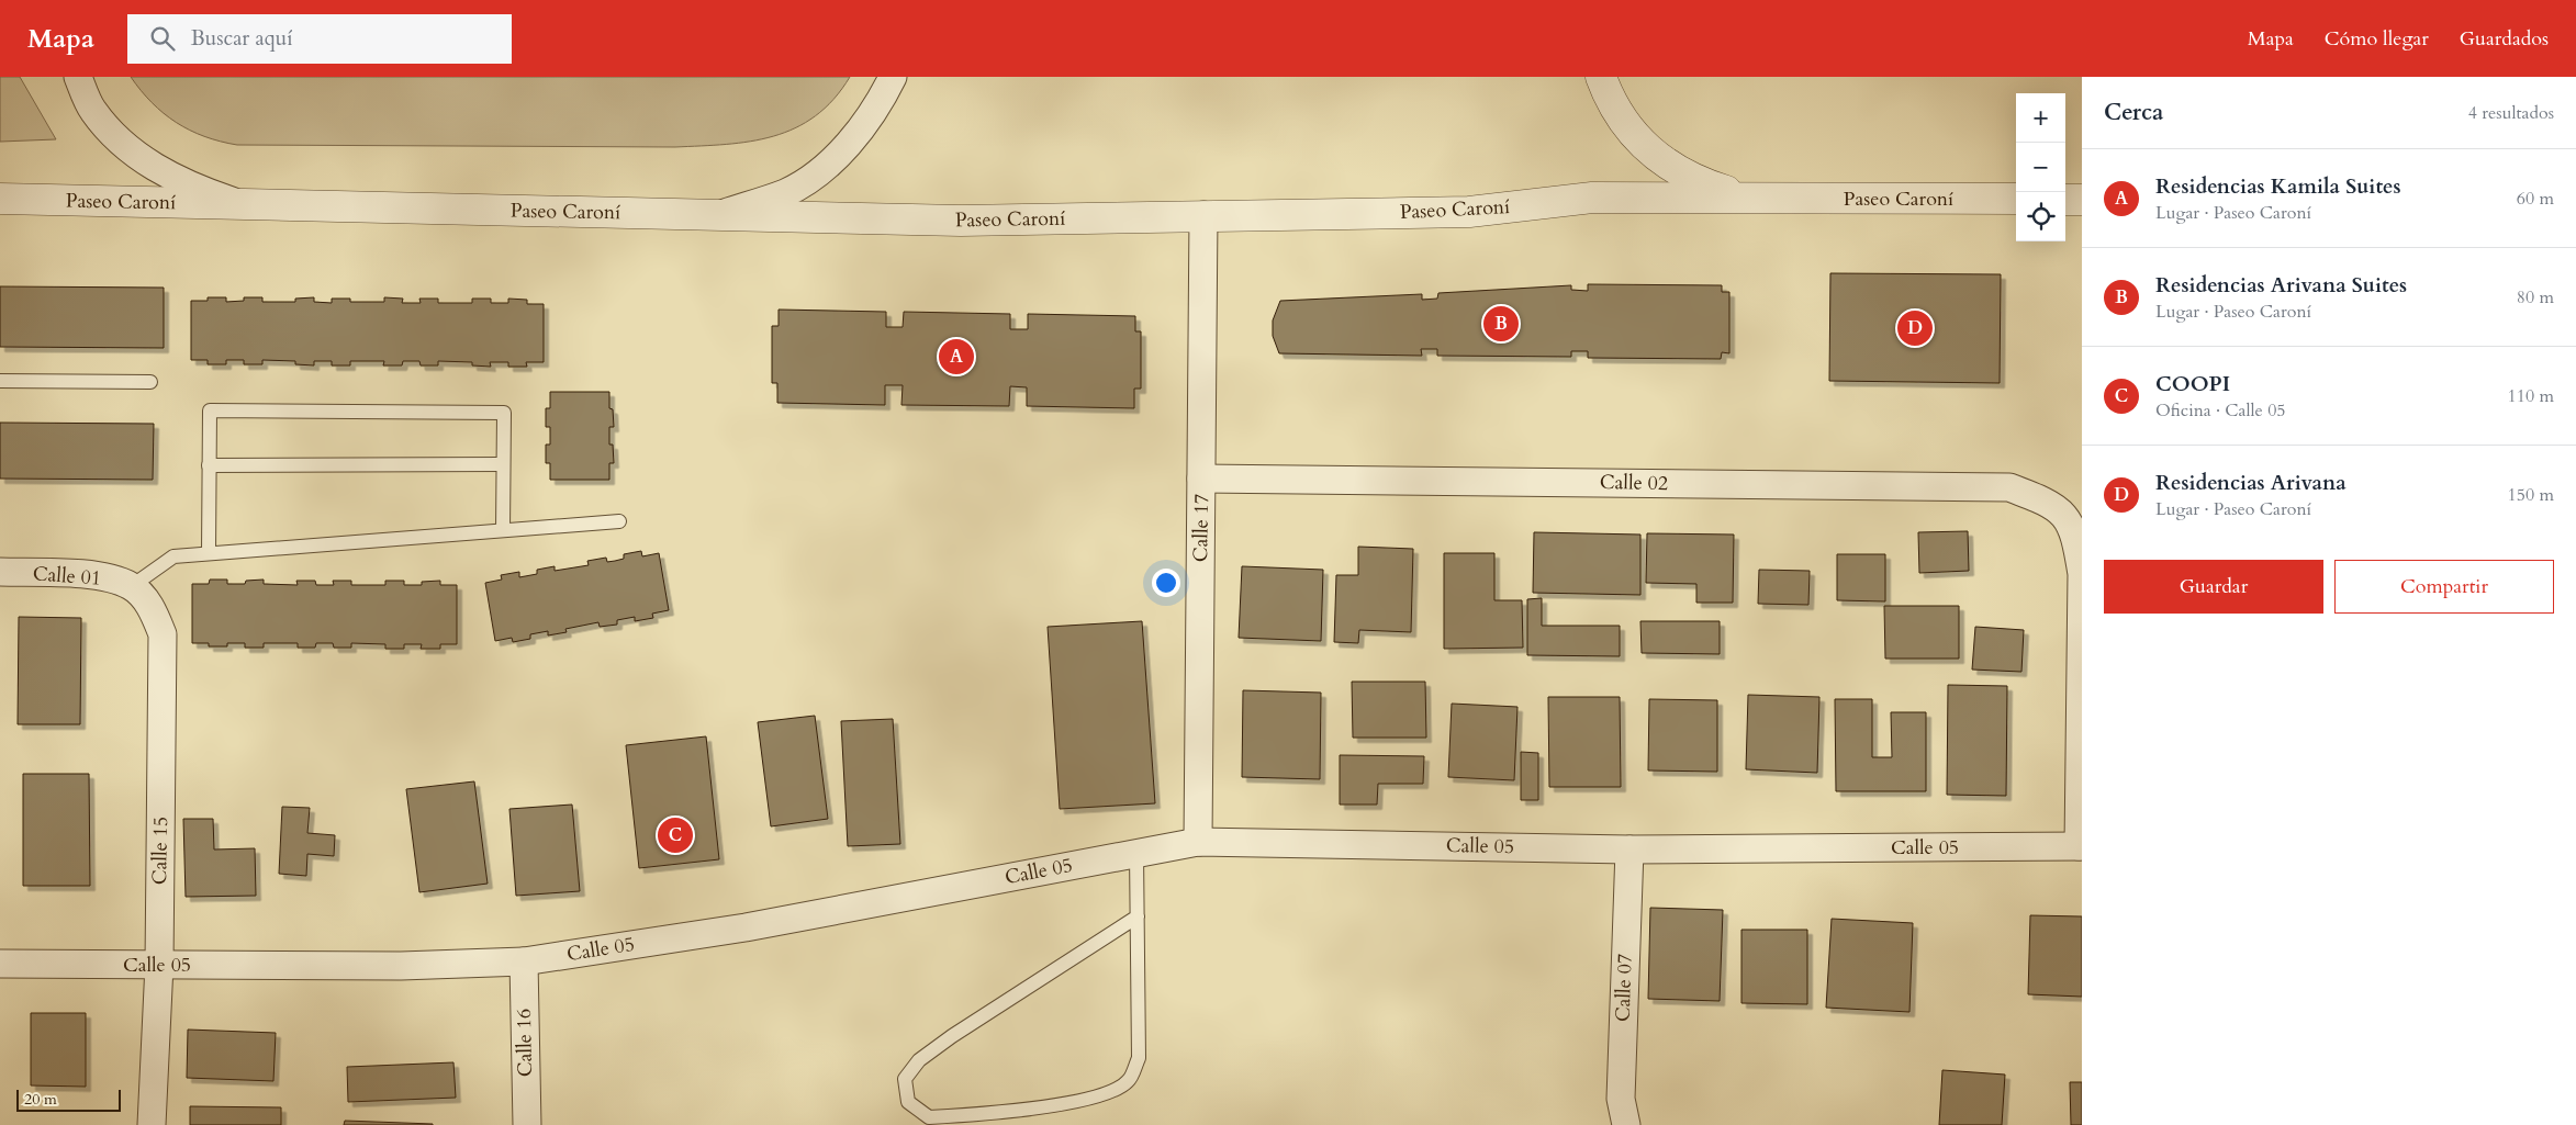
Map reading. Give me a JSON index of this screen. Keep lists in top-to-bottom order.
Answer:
{
  "streets": {
    "street": [
      "Paseo Caroní",
      "Calle 02",
      "Calle 17",
      "Calle 01",
      "Calle 05",
      "Calle 15",
      "Calle 07",
      "Calle 16"
    ]
  },
  "crossings": [
    ["Paseo Caroní", "Calle 17"],
    ["Calle 02", "Calle 17"],
    ["Calle 02", "Calle 05"],
    ["Calle 17", "Calle 05"],
    ["Calle 01", "Calle 15"],
    ["Calle 05", "Calle 15"],
    ["Calle 05", "Calle 07"],
    ["Calle 05", "Calle 16"]
  ],
  "scale_bar": "20 m",
  "page": {
    "header": "Mapa",
    "search": "Buscar aquí",
    "nav": ["Mapa", "Cómo llegar", "Guardados"],
    "heading": ["Cerca", "4 resultados"],
    "map_buttons": ["+", "−"],
    "list": [
      {
        "mark": "A",
        "name": "Residencias Kamila Suites",
        "note": "Lugar · Paseo Caroní",
        "value": "60 m"
      },
      {
        "mark": "B",
        "name": "Residencias Arivana Suites",
        "note": "Lugar · Paseo Caroní",
        "value": "80 m"
      },
      {
        "mark": "C",
        "name": "COOPI",
        "note": "Oficina · Calle 05",
        "value": "110 m"
      },
      {
        "mark": "D",
        "name": "Residencias Arivana",
        "note": "Lugar · Paseo Caroní",
        "value": "150 m"
      }
    ],
    "pins": [
      "B",
      "D",
      "A",
      "C"
    ],
    "buttons": ["Guardar", "Compartir"],
    "scale": "20 m"
  }
}
